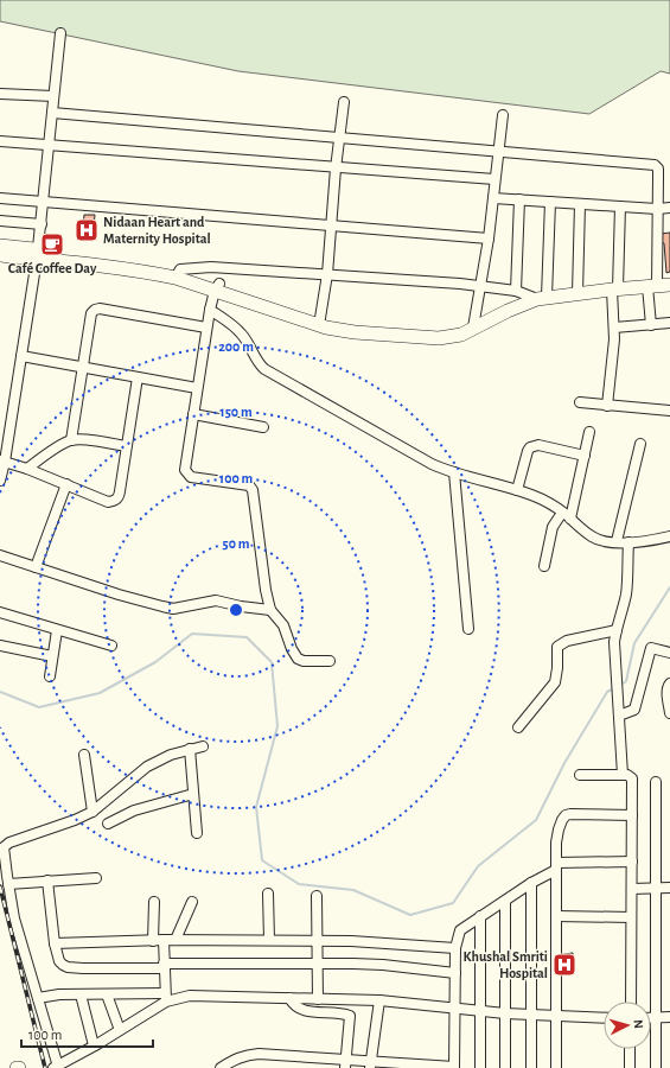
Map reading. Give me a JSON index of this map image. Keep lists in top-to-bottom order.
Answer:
{
  "places": {
    "hospital": ["Nidaan Heart and Maternity Hospital", "Khushal Smriti Hospital"],
    "cafe": ["Café Coffee Day"]
  },
  "scale_bar": "100 m",
  "north": "right",
  "rings": [
    "200 m",
    "150 m",
    "100 m",
    "50 m"
  ]
}
